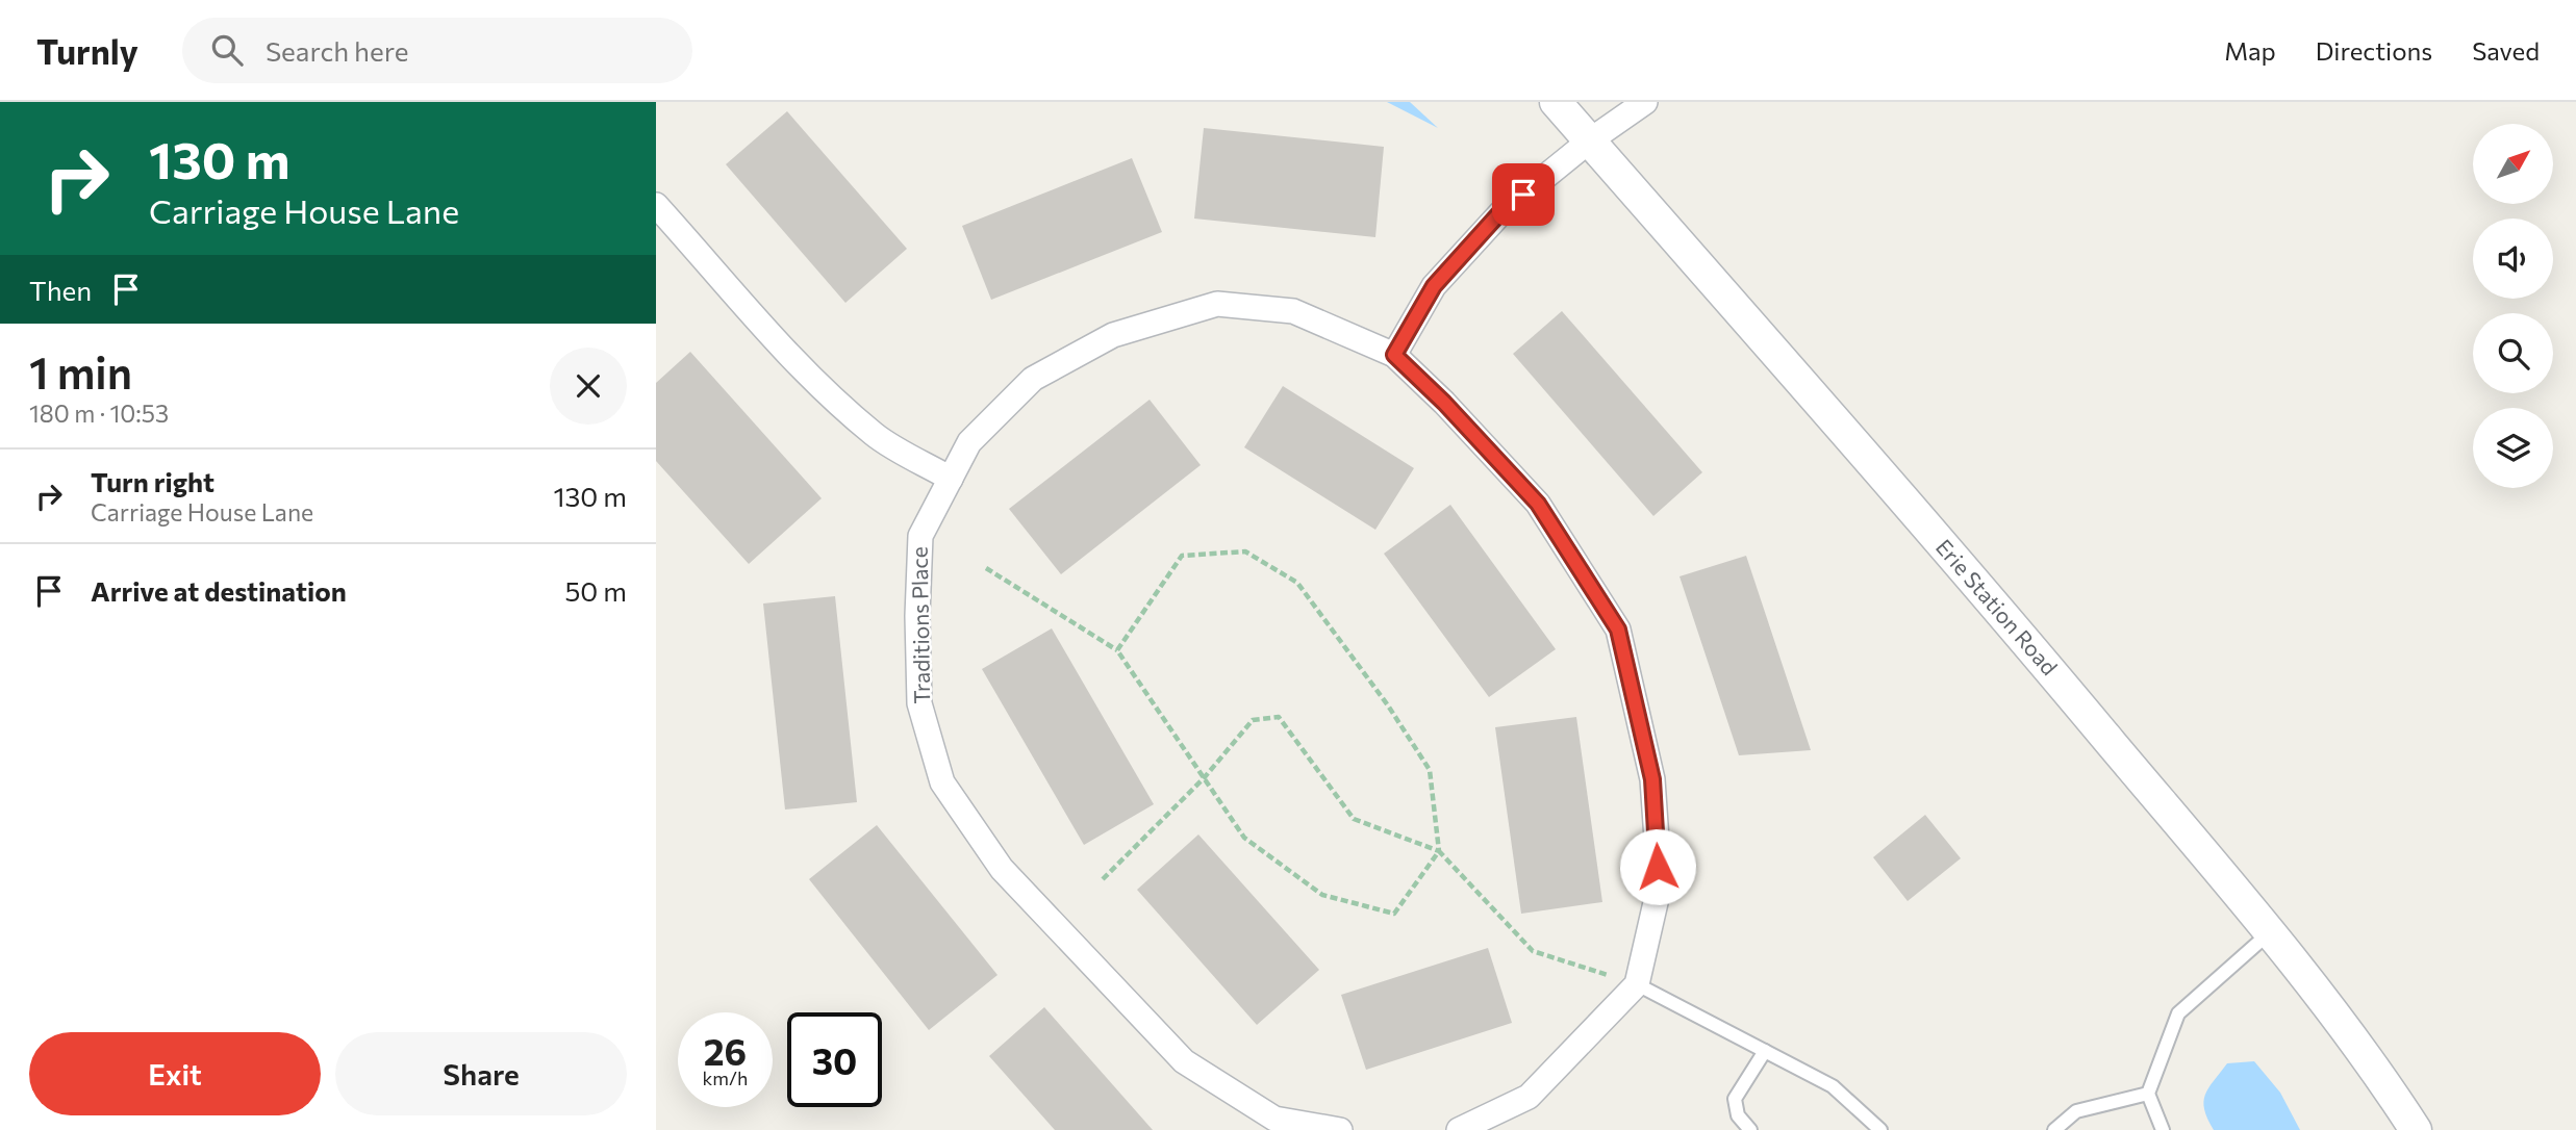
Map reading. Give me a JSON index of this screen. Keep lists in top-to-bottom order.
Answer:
{
  "streets": {
    "street": ["Erie Station Road", "Traditions Place"]
  },
  "north": "top right",
  "page": {
    "header": "Turnly",
    "search": "Search here",
    "nav": ["Map", "Directions", "Saved"],
    "turn": ["130 m", "Carriage House Lane"],
    "then": "Then",
    "heading": ["1 min", "180 m · 10:53"],
    "list": [
      {
        "name": "Turn right",
        "note": "Carriage House Lane",
        "value": "130 m"
      },
      {
        "name": "Arrive at destination",
        "value": "50 m"
      }
    ],
    "speed": "26 km/h",
    "limit": "30",
    "buttons": ["Exit", "Share"]
  }
}
